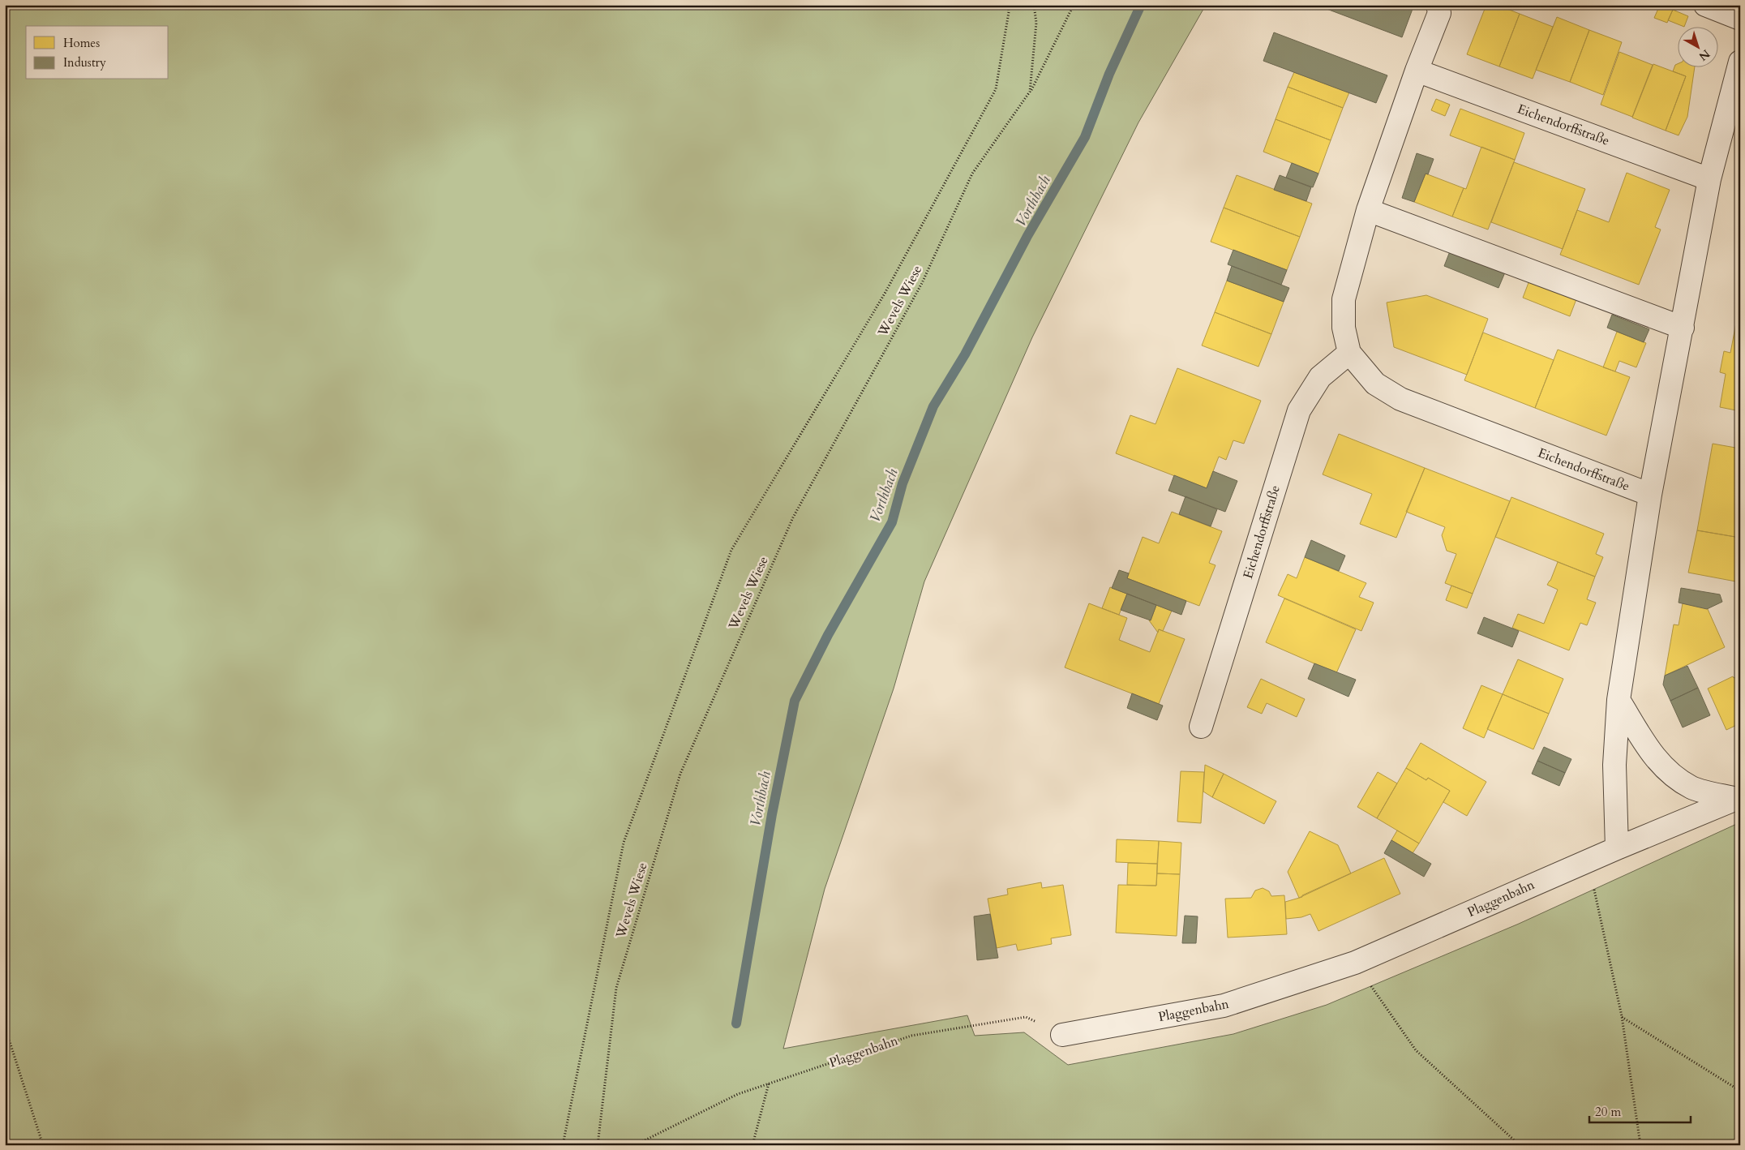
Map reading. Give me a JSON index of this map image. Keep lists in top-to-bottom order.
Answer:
{
  "streets": {
    "street": ["Eichendorffstraße", "Plaggenbahn"],
    "path": ["Wevels Wiese"]
  },
  "water": ["Vorthbach"],
  "legend": ["Homes", "Industry"],
  "scale_bar": "20 m",
  "north": "bottom right"
}
